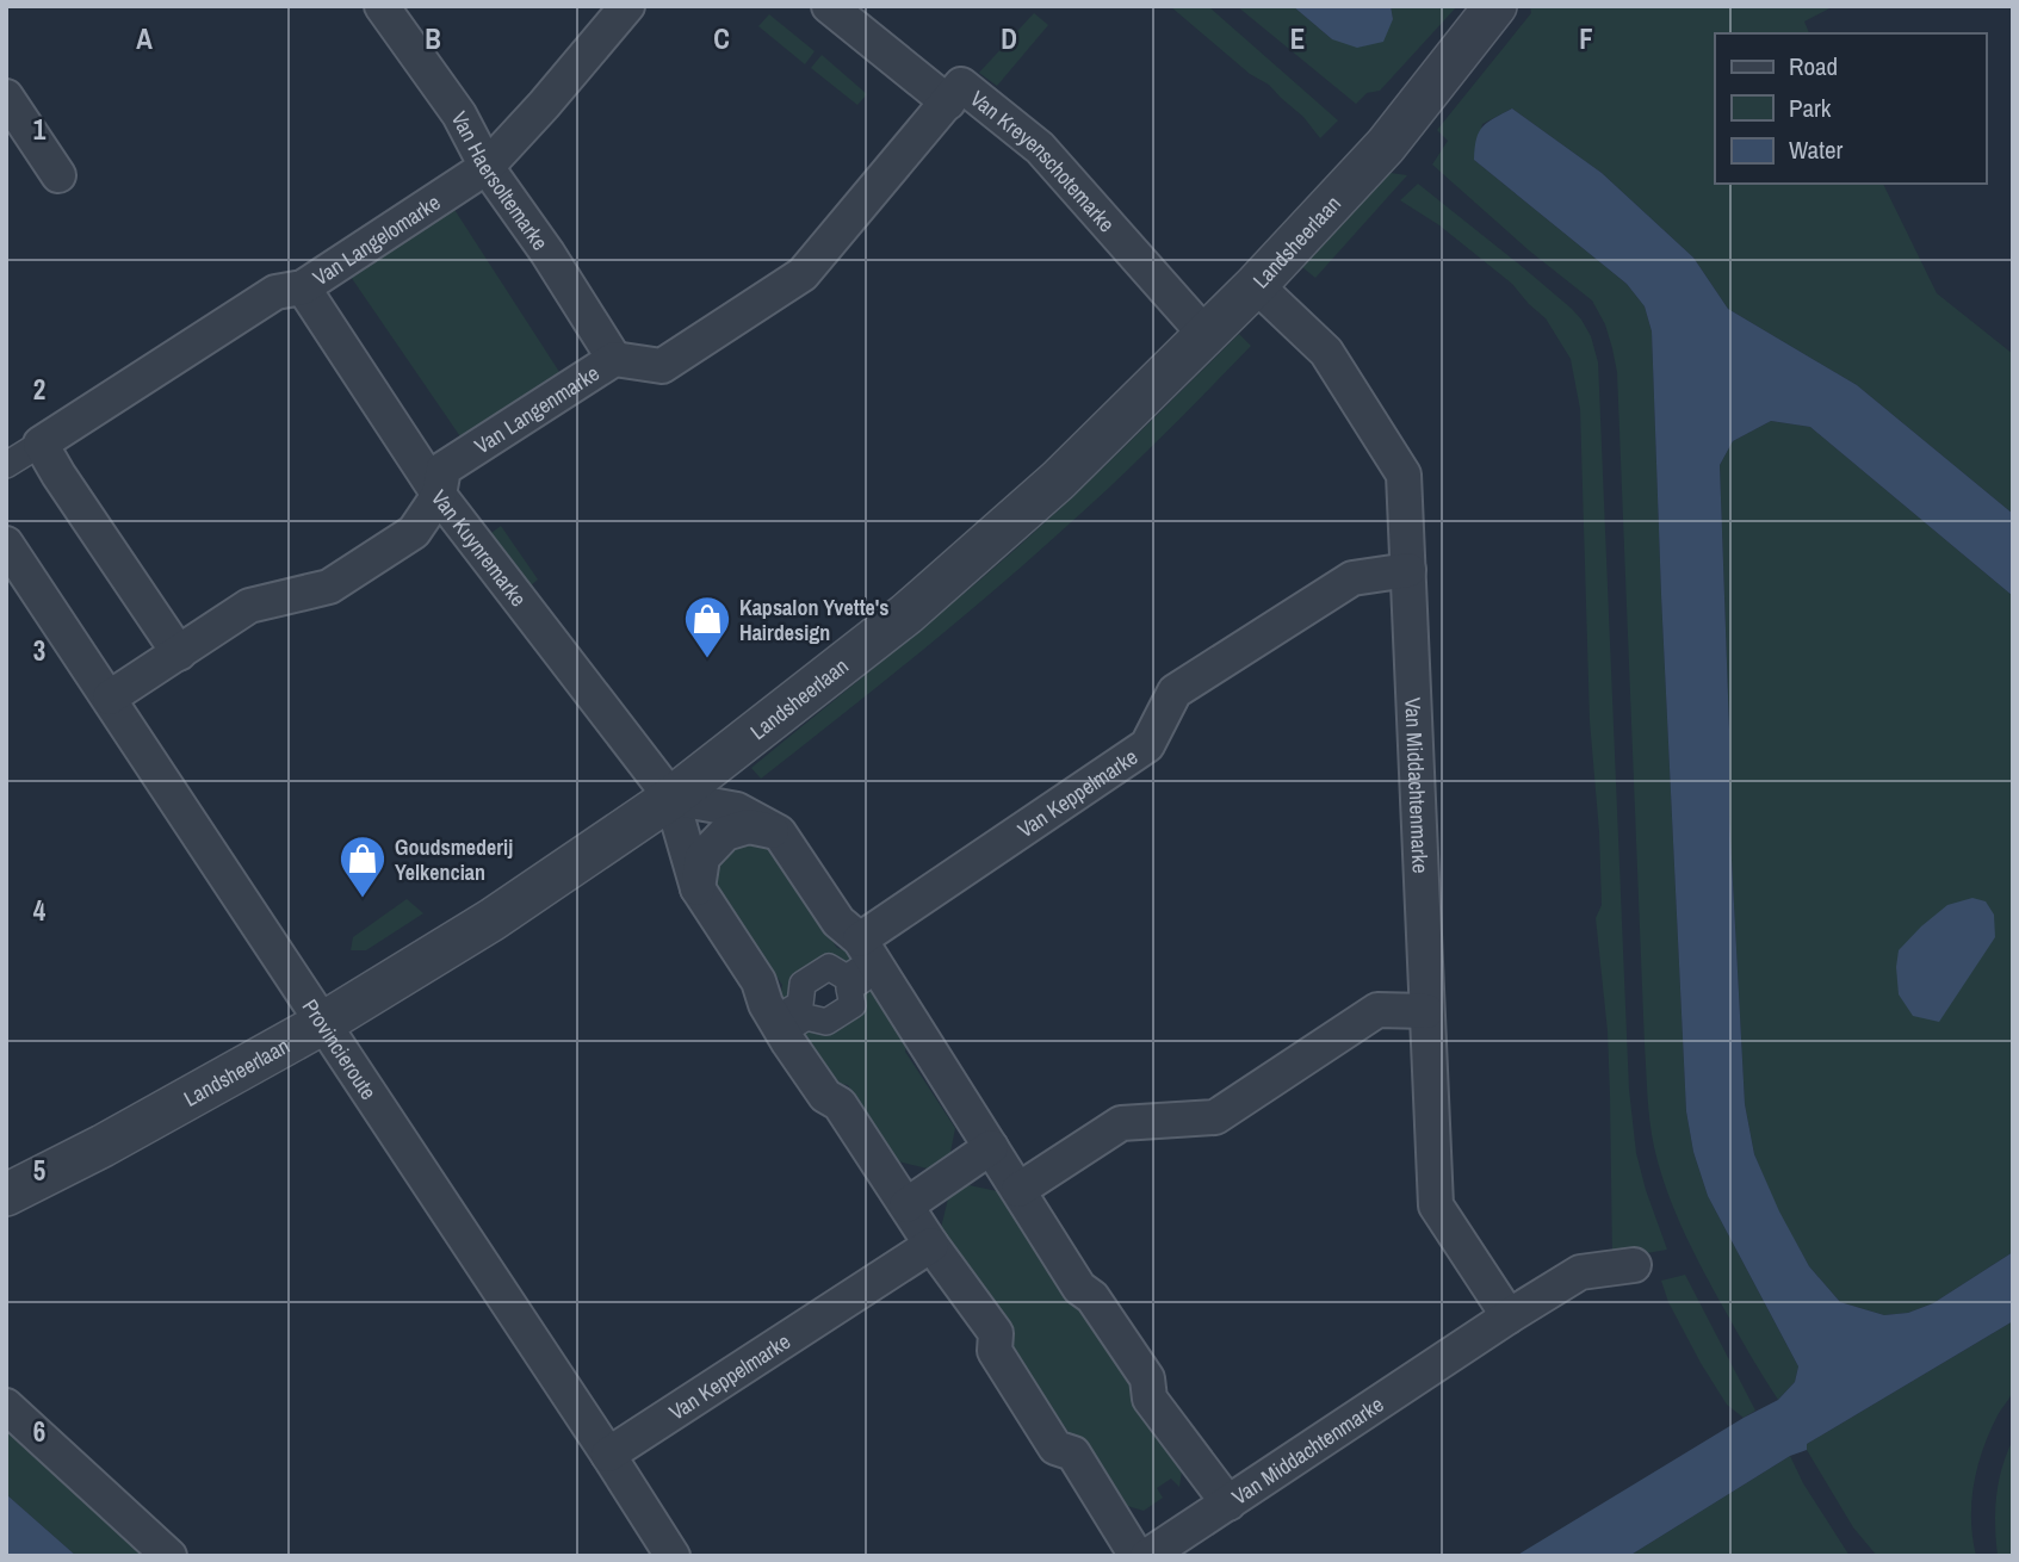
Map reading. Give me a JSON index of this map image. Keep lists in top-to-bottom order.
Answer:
{
  "streets": {
    "street": [
      "Van Kreyenschotemarke",
      "Van Haersoltemarke",
      "Van Langelomarke",
      "Landsheerlaan",
      "Van Langenmarke",
      "Van Kuynremarke",
      "Van Middachtenmarke",
      "Van Keppelmarke",
      "Provincieroute"
    ]
  },
  "crossings": [
    ["Van Kreyenschotemarke", "Landsheerlaan"],
    ["Van Kreyenschotemarke", "Van Langenmarke"],
    ["Van Haersoltemarke", "Van Langelomarke"],
    ["Van Haersoltemarke", "Van Langenmarke"],
    ["Van Langelomarke", "Van Kuynremarke"],
    ["Landsheerlaan", "Van Kuynremarke"],
    ["Landsheerlaan", "Van Middachtenmarke"],
    ["Landsheerlaan", "Provincieroute"],
    ["Van Langenmarke", "Van Kuynremarke"],
    ["Van Langenmarke", "Provincieroute"],
    ["Van Middachtenmarke", "Van Keppelmarke"],
    ["Van Keppelmarke", "Provincieroute"]
  ],
  "places": {
    "shop": ["Kapsalon Yvette's Hairdesign", "Goudsmederij Yelkencian"]
  },
  "legend": ["Road", "Park", "Water"],
  "grid": {
    "columns": [
      "A",
      "B",
      "C",
      "D",
      "E",
      "F"
    ],
    "rows": [
      "1",
      "2",
      "3",
      "4",
      "5",
      "6"
    ]
  }
}
